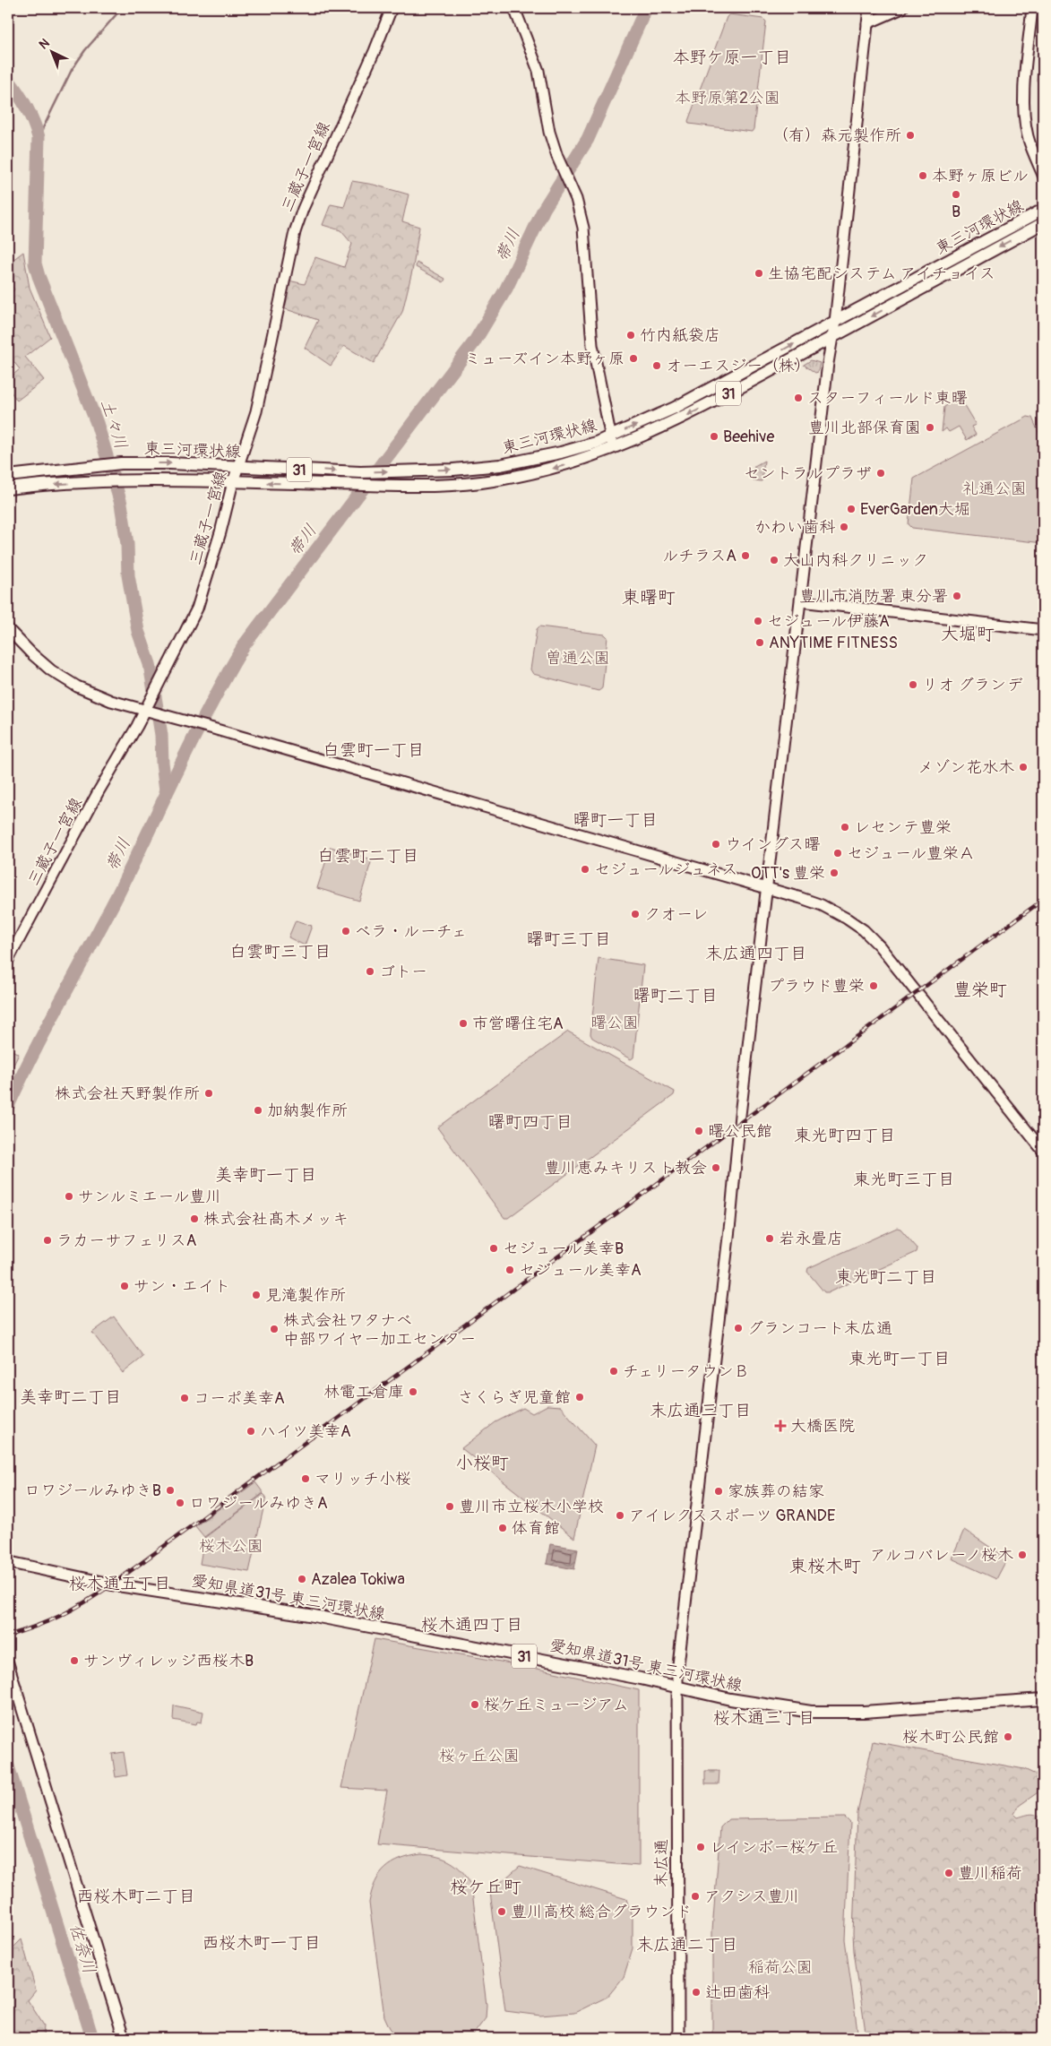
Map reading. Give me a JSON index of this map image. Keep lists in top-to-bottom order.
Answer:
{
  "streets": {
    "main road": ["東三河環状線", "31", "愛知県道31号 東三河環状線"],
    "street": ["三蔵子一宮線", "末広通"]
  },
  "crossings": [
    ["三蔵子一宮線", "東三河環状線"],
    ["東三河環状線", "末広通"],
    ["愛知県道31号 東三河環状線", "末広通"]
  ],
  "districts": [
    "本野ケ原一丁目",
    "東曙町",
    "大堀町",
    "白雲町一丁目",
    "曙町一丁目",
    "白雲町二丁目",
    "曙町三丁目",
    "白雲町三丁目",
    "末広通四丁目",
    "豊栄町",
    "曙町二丁目",
    "曙町四丁目",
    "東光町四丁目",
    "美幸町一丁目",
    "東光町三丁目",
    "東光町二丁目",
    "東光町一丁目",
    "美幸町二丁目",
    "末広通三丁目",
    "小桜町",
    "東桜木町",
    "桜木通五丁目",
    "桜木通四丁目",
    "桜木通三丁目",
    "桜ケ丘町",
    "西桜木町二丁目",
    "西桜木町一丁目",
    "末広通二丁目"
  ],
  "water": ["帯川", "土々川", "佐奈川"],
  "parks": [
    "本野原第2公園",
    "礼通公園",
    "曽通公園",
    "曙公園",
    "桜木公園",
    "桜ヶ丘公園",
    "稲荷公園"
  ],
  "places": {
    "other": [
      "（有）森元製作所",
      "本野ヶ原ビル",
      "B",
      "生協宅配システム アイチョイス",
      "竹内紙袋店",
      "ミューズイン本野ヶ原",
      "オーエスジー（株）",
      "スターフィールド東曙",
      "豊川北部保育園",
      "Beehive",
      "セントラルプラザ",
      "EverGarden大堀",
      "かわい歯科",
      "ルチラスA",
      "大山内科クリニック",
      "豊川市消防署 東分署",
      "セジュール伊藤A",
      "ANYTIME FITNESS",
      "リオ グランデ",
      "メゾン花水木",
      "レセンテ豊栄",
      "ウイングス曙",
      "セジュール豊栄Ａ",
      "セジュールジュネス",
      "OTT's 豊栄",
      "クオーレ",
      "ベラ・ルーチェ",
      "ゴトー",
      "プラウド豊栄",
      "市営曙住宅A",
      "株式会社天野製作所",
      "加納製作所",
      "曙公民館",
      "豊川恵みキリスト教会",
      "サンルミエール豊川",
      "株式会社髙木メッキ",
      "岩永畳店",
      "ラカーサフェリスA",
      "セジュール美幸B",
      "セジュール美幸A",
      "サン・エイト",
      "見滝製作所",
      "グランコート末広通",
      "株式会社ワタナベ 中部ワイヤー加工センター",
      "チェリータウンＢ",
      "林電工倉庫",
      "さくらぎ児童館",
      "コーポ美幸A",
      "ハイツ美幸A",
      "マリッチ小桜",
      "ロワジールみゆきB",
      "家族葬の結家",
      "ロワジールみゆきA",
      "豊川市立桜木小学校",
      "アイレクススポーツ GRANDE",
      "体育館",
      "アルコバレーノ桜木",
      "Azalea Tokiwa",
      "サンヴィレッジ西桜木B",
      "桜ケ丘ミュージアム",
      "桜木町公民館",
      "レインボー桜ケ丘",
      "豊川稲荷",
      "アクシス豊川",
      "豊川高校 総合グラウンド",
      "辻田歯科"
    ],
    "health": ["大橋医院"]
  },
  "north": "top left"
}
